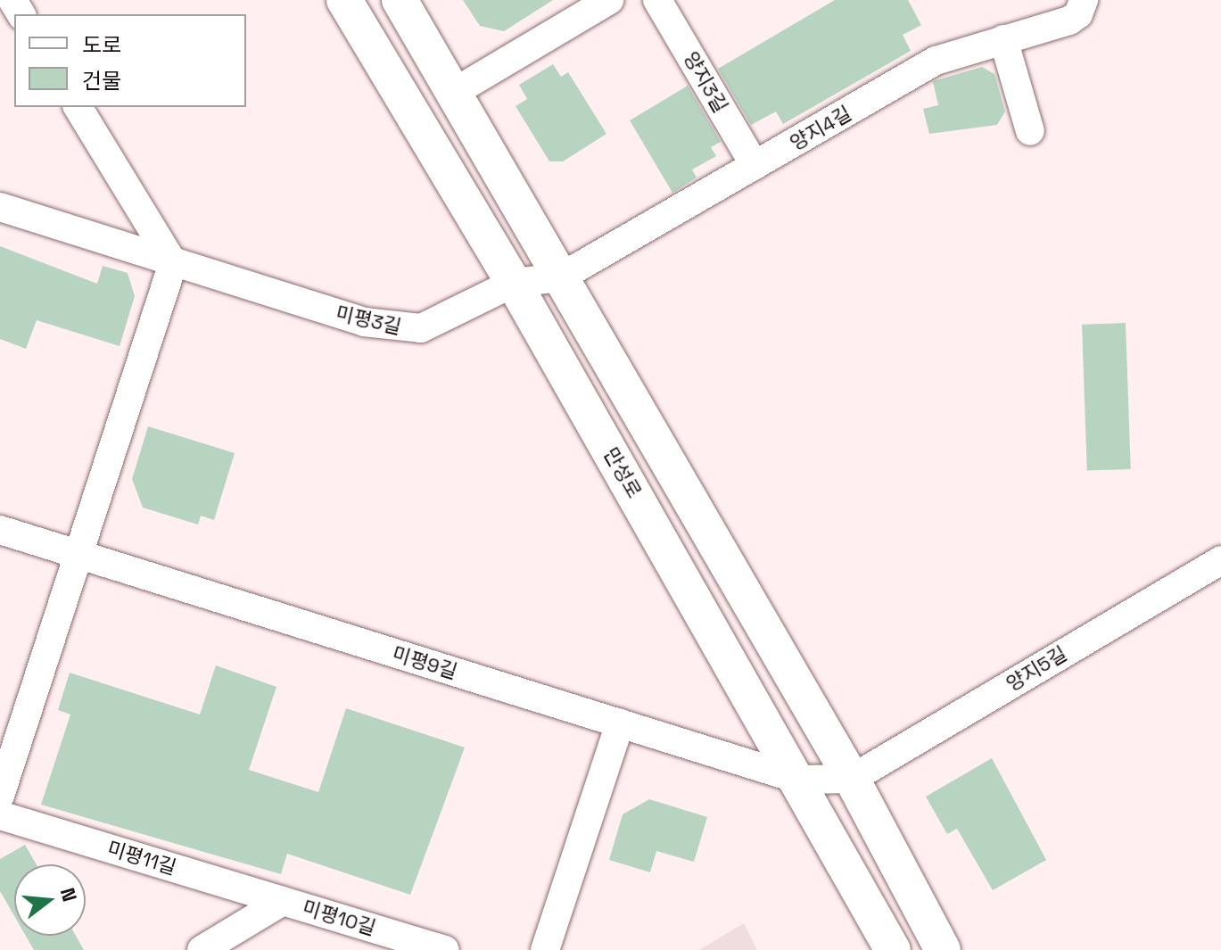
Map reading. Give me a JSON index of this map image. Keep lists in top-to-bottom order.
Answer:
{
  "streets": {
    "street": [
      "양지3길",
      "양지4길",
      "미평3길",
      "만성로",
      "미평9길",
      "양지5길",
      "미평11길",
      "미평10길"
    ]
  },
  "crossings": [
    ["양지3길", "양지4길"],
    ["양지4길", "미평3길"],
    ["미평3길", "만성로"],
    ["만성로", "미평9길"],
    ["미평9길", "양지5길"],
    ["미평11길", "미평10길"]
  ],
  "legend": ["도로", "건물"],
  "north": "right"
}
